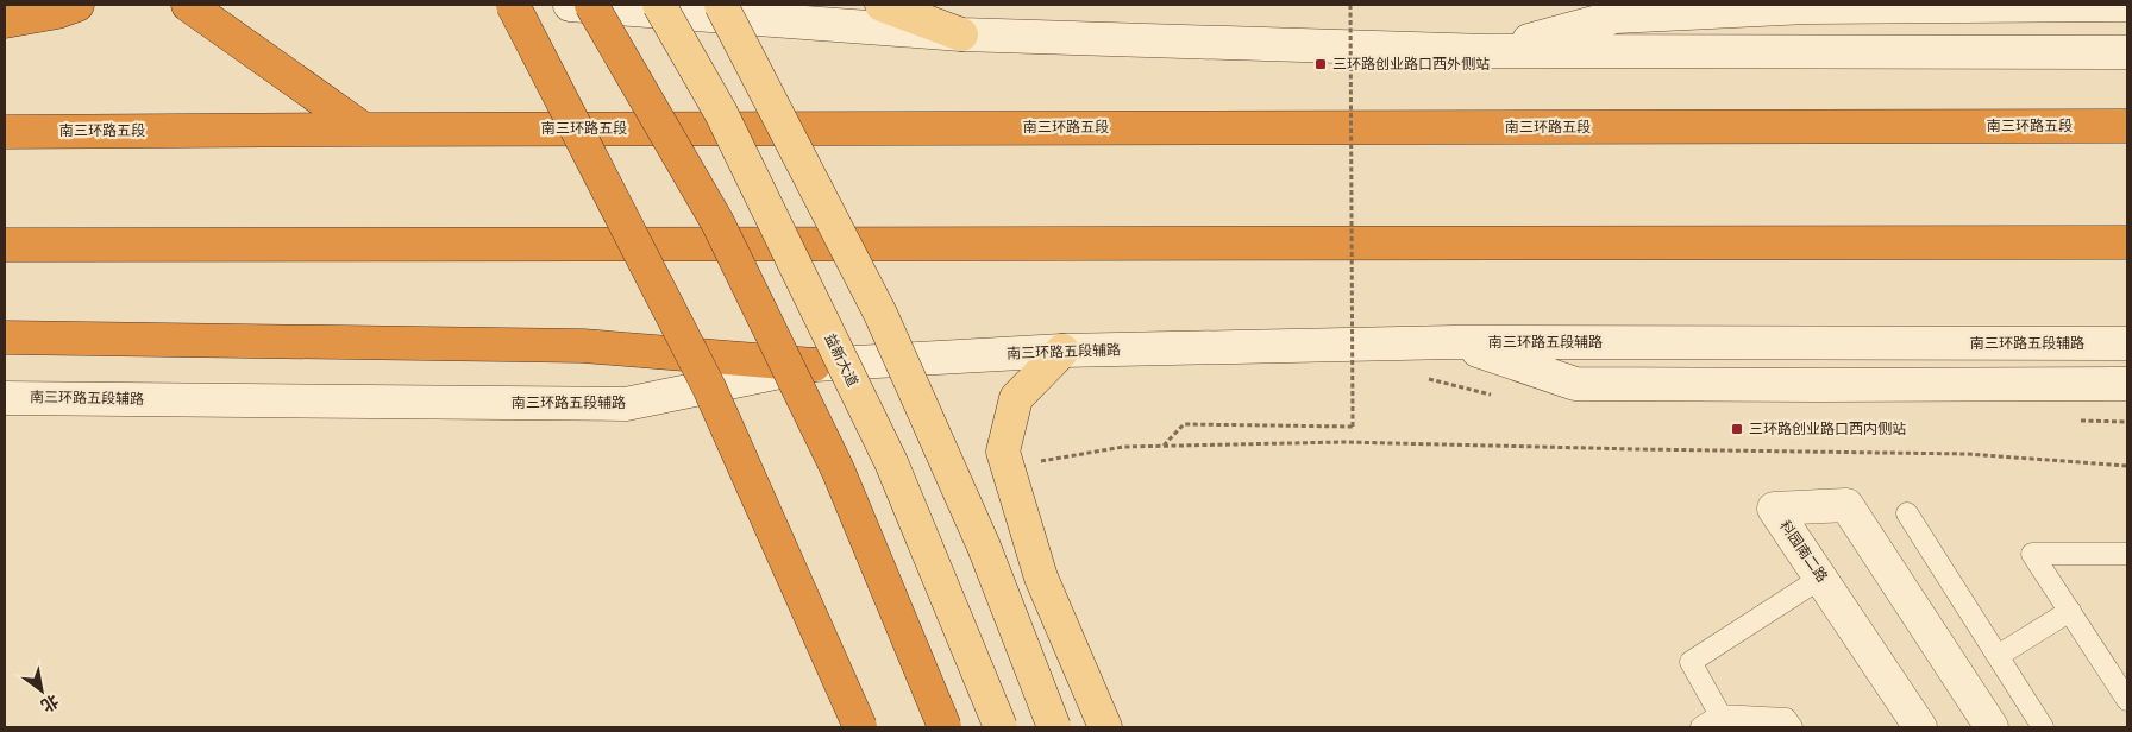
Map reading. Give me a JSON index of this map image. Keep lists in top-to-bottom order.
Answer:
{
  "streets": {
    "highway": ["南三环路五段"],
    "main road": ["南三环路五段辅路", "益新大道", "科园南二路"]
  },
  "places": {
    "transit": ["三环路创业路口西外侧站", "三环路创业路口西内侧站"]
  },
  "north": "bottom right"
}
